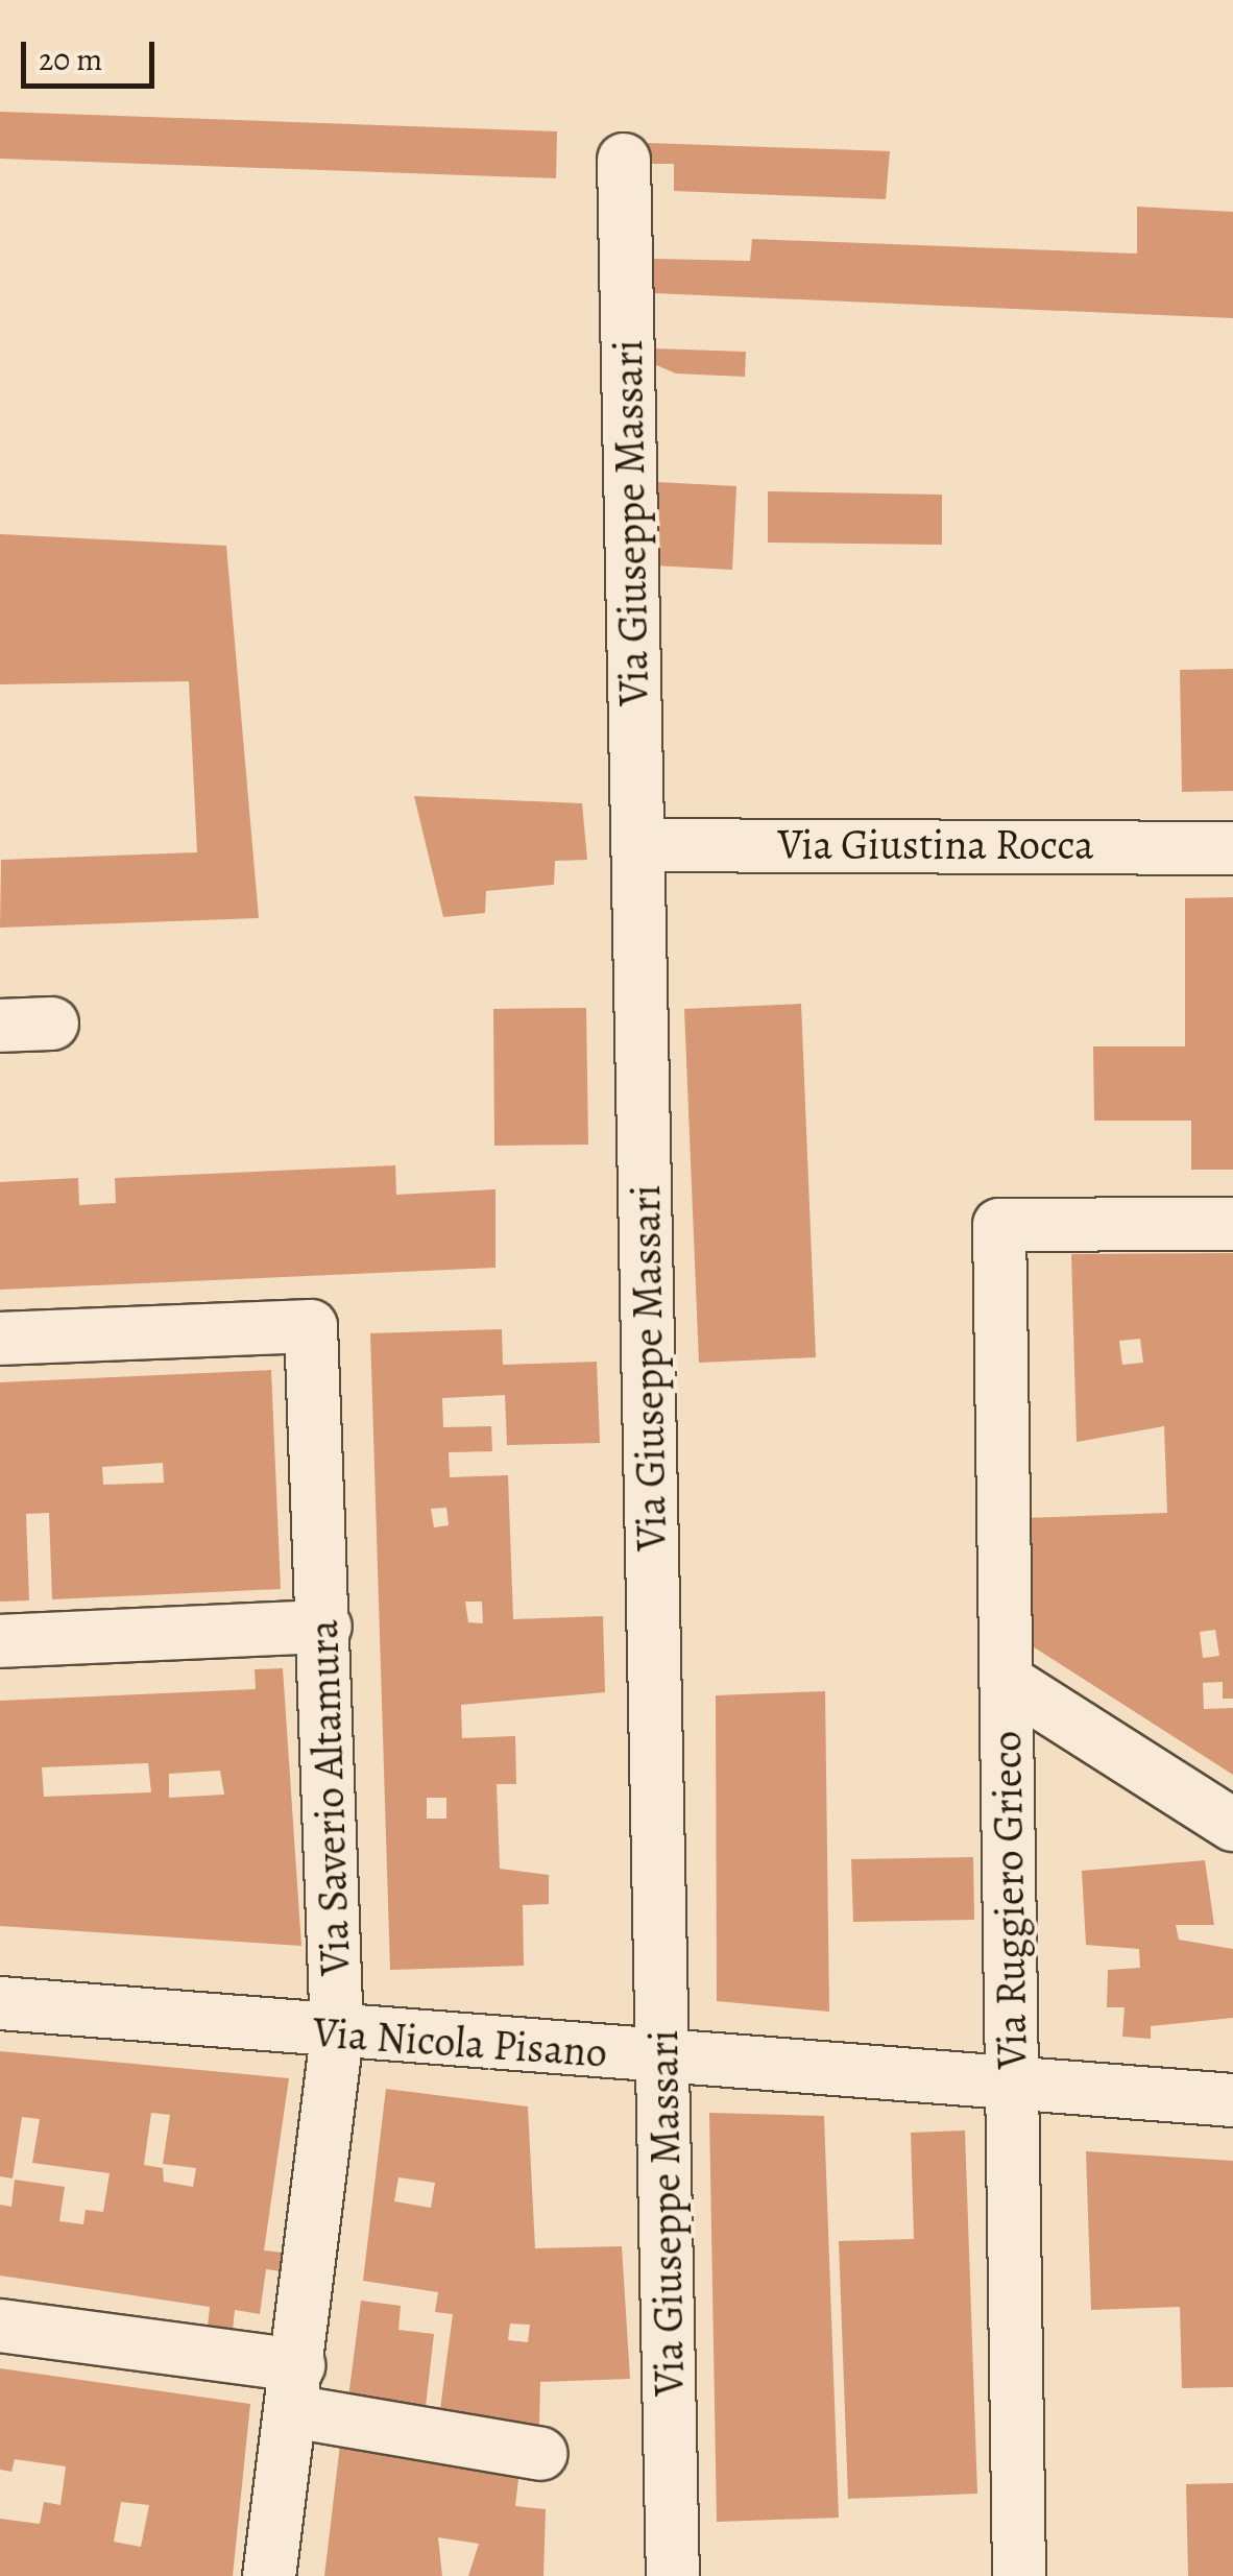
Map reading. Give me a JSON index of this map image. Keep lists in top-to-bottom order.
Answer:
{
  "streets": {
    "street": [
      "Via Giuseppe Massari",
      "Via Giustina Rocca",
      "Via Saverio Altamura",
      "Via Ruggiero Grieco",
      "Via Nicola Pisano"
    ]
  },
  "crossings": [
    ["Via Giuseppe Massari", "Via Giustina Rocca"],
    ["Via Giuseppe Massari", "Via Nicola Pisano"],
    ["Via Saverio Altamura", "Via Nicola Pisano"],
    ["Via Ruggiero Grieco", "Via Nicola Pisano"]
  ],
  "scale_bar": "20 m"
}
